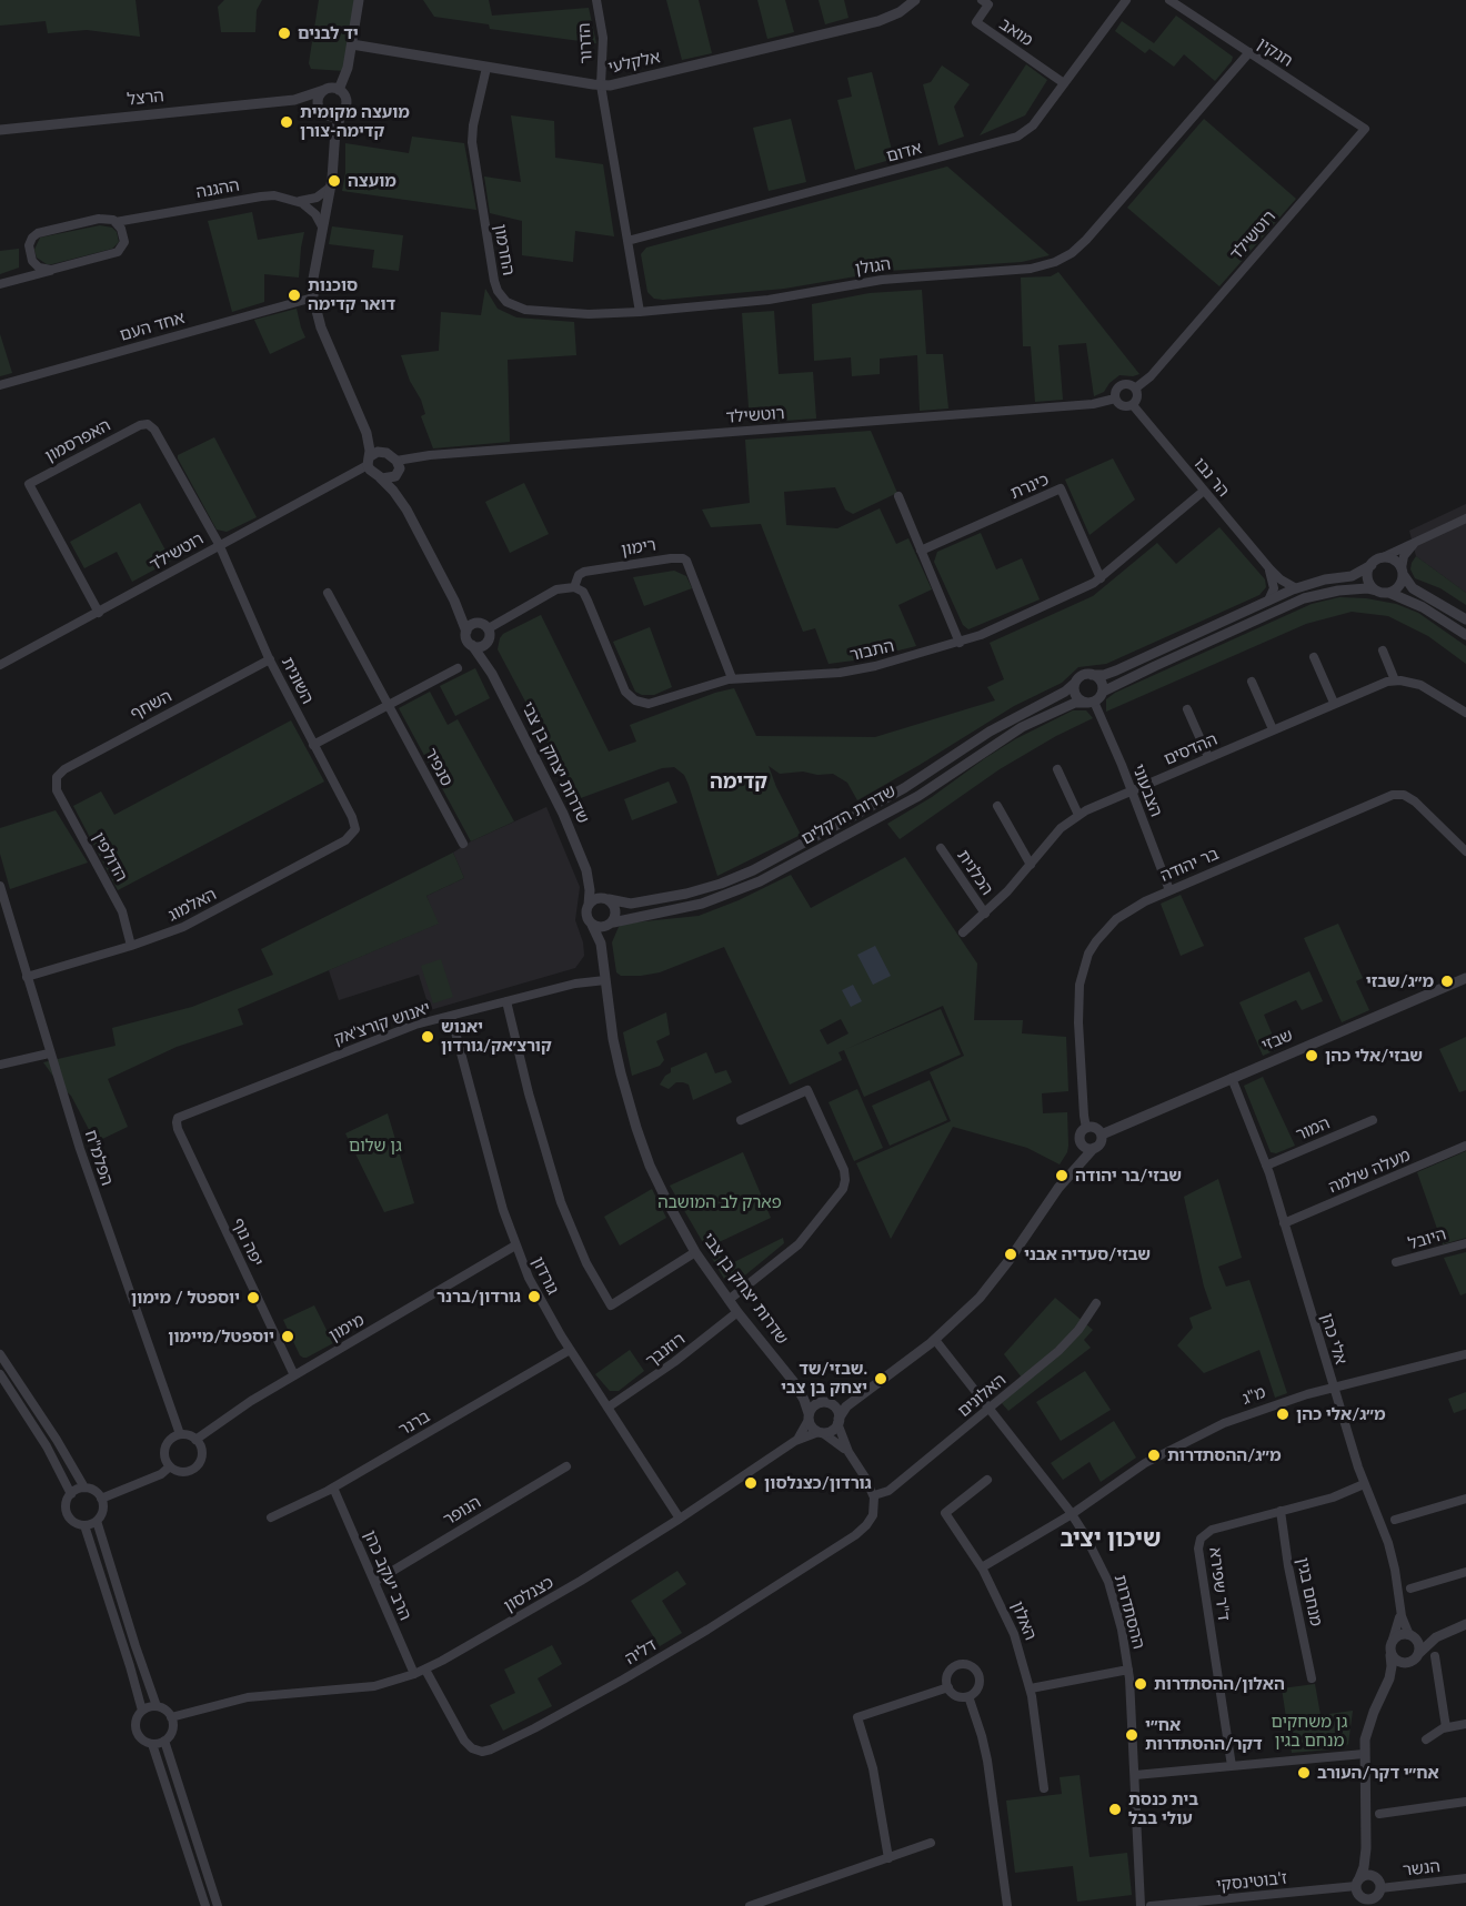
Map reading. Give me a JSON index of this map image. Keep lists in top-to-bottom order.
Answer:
{
  "streets": {
    "street": [
      "מואב",
      "הדרור",
      "חנקין",
      "אלקלעי",
      "הרצל",
      "אדום",
      "ההגנה",
      "רוטשילד",
      "החרמון",
      "הגולן",
      "אחד העם",
      "האפרסמון",
      "הר נבו",
      "כינרת",
      "רימון",
      "התבור",
      "השונית",
      "השחף",
      "ההדסים",
      "שדרות יצחק בן צבי",
      "סנפיר",
      "הצבעוני",
      "שדרות הדקלים",
      "הדולפין",
      "בר יהודה",
      "הכלנית",
      "האלמוג",
      "יאנוש קורצ'אק",
      "שבזי",
      "המור",
      "הפלמ\"ח",
      "מעלה שלמה",
      "היובל",
      "יפה נוף",
      "גורדון",
      "מימון",
      "אלי כהן",
      "רוזנבך",
      "האלונים",
      "מ\"ג",
      "ברנר",
      "הנופר",
      "הרב יעקב כהן",
      "ד\"ר שפירא",
      "מנחם בגין",
      "כצנלסון",
      "ההסתדרות",
      "האלון",
      "דליה",
      "הנשר",
      "ז'בוטינסקי"
    ]
  },
  "crossings": [
    ["מואב", "אדום"],
    ["הדרור", "אלקלעי"],
    ["חנקין", "רוטשילד"],
    ["חנקין", "הגולן"],
    ["אלקלעי", "החרמון"],
    ["רוטשילד", "האפרסמון"],
    ["רוטשילד", "הר נבו"],
    ["רוטשילד", "השונית"],
    ["החרמון", "הגולן"],
    ["האפרסמון", "השונית"],
    ["הר נבו", "התבור"],
    ["הר נבו", "שדרות הדקלים"],
    ["כינרת", "התבור"],
    ["רימון", "התבור"],
    ["רימון", "שדרות יצחק בן צבי"],
    ["השונית", "השחף"],
    ["השונית", "האלמוג"],
    ["השחף", "הדולפין"],
    ["ההדסים", "הצבעוני"],
    ["ההדסים", "הכלנית"],
    ["שדרות יצחק בן צבי", "שדרות הדקלים"],
    ["שדרות יצחק בן צבי", "יאנוש קורצ'אק"],
    ["שדרות יצחק בן צבי", "רוזנבך"],
    ["שדרות יצחק בן צבי", "כצנלסון"],
    ["הצבעוני", "שדרות הדקלים"],
    ["הצבעוני", "בר יהודה"],
    ["הדולפין", "האלמוג"],
    ["בר יהודה", "שבזי"],
    ["האלמוג", "הפלמ\"ח"],
    ["יאנוש קורצ'אק", "יפה נוף"],
    ["יאנוש קורצ'אק", "גורדון"],
    ["שבזי", "אלי כהן"],
    ["המור", "אלי כהן"],
    ["הפלמ\"ח", "מימון"],
    ["מעלה שלמה", "אלי כהן"],
    ["יפה נוף", "מימון"],
    ["גורדון", "מימון"],
    ["גורדון", "רוזנבך"],
    ["גורדון", "ברנר"],
    ["גורדון", "כצנלסון"],
    ["אלי כהן", "מ\"ג"],
    ["אלי כהן", "ד\"ר שפירא"],
    ["האלונים", "ההסתדרות"],
    ["האלונים", "דליה"],
    ["מ\"ג", "ההסתדרות"],
    ["ברנר", "הרב יעקב כהן"],
    ["הנופר", "הרב יעקב כהן"],
    ["הרב יעקב כהן", "כצנלסון"],
    ["ד\"ר שפירא", "מנחם בגין"],
    ["כצנלסון", "דליה"]
  ],
  "districts": ["קדימה", "שיכון יציב"],
  "parks": ["גן שלום", "פארק לב המושבה", "גן משחקים מנחם בגין"],
  "places": [
    "יד לבנים",
    "מועצה מקומית קדימה-צורן",
    "מועצה",
    "סוכנות דואר קדימה",
    "מ״ג/שבזי",
    "יאנוש קורצ׳אק/גורדון",
    "שבזי/אלי כהן",
    "שבזי/בר יהודה",
    "שבזי/סעדיה אבני",
    "גורדון/ברנר",
    "יוספטל / מימון",
    "יוספטל/מיימון",
    "שבזי/שד. יצחק בן צבי",
    "מ״ג/אלי כהן",
    "מ״ג/ההסתדרות",
    "גורדון/כצנלסון",
    "האלון/ההסתדרות",
    "אח״י דקר/ההסתדרות",
    "אח״י דקר/העורב",
    "בית כנסת עולי בבל"
  ]
}
